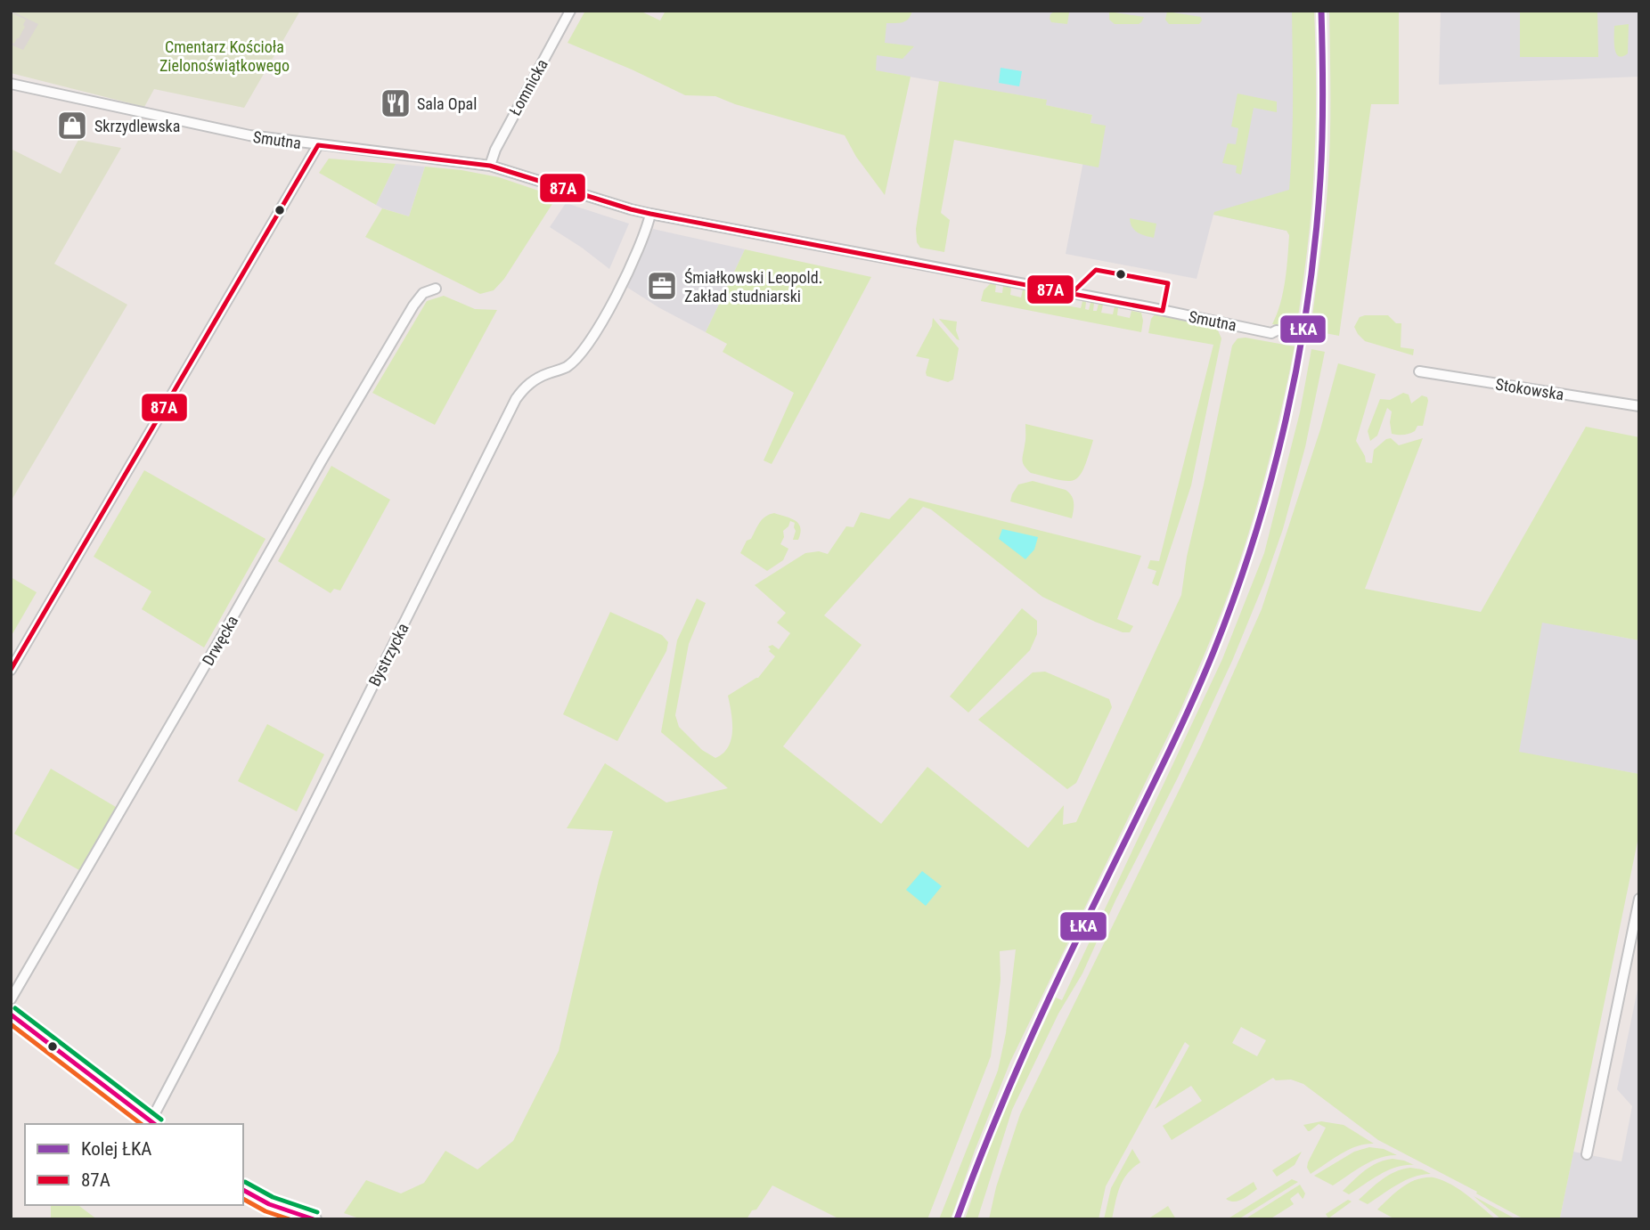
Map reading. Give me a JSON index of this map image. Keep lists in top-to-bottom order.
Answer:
{
  "streets": {
    "street": [
      "Łomnicka",
      "Smutna",
      "Stokowska",
      "Drwęcka",
      "Bystrzycka"
    ]
  },
  "crossings": [
    ["Łomnicka", "Smutna"],
    ["Smutna", "Bystrzycka"]
  ],
  "parks": ["Cmentarz Kościoła Zielonoświątkowego"],
  "places": {
    "restaurant": ["Sala Opal"],
    "shop": ["Skrzydlewska"],
    "office": ["Śmiałkowski Leopold. Zakład studniarski"]
  },
  "lines": ["rail line ŁKA", "transit line 87A"],
  "legend": ["Kolej ŁKA", "87A"]
}
